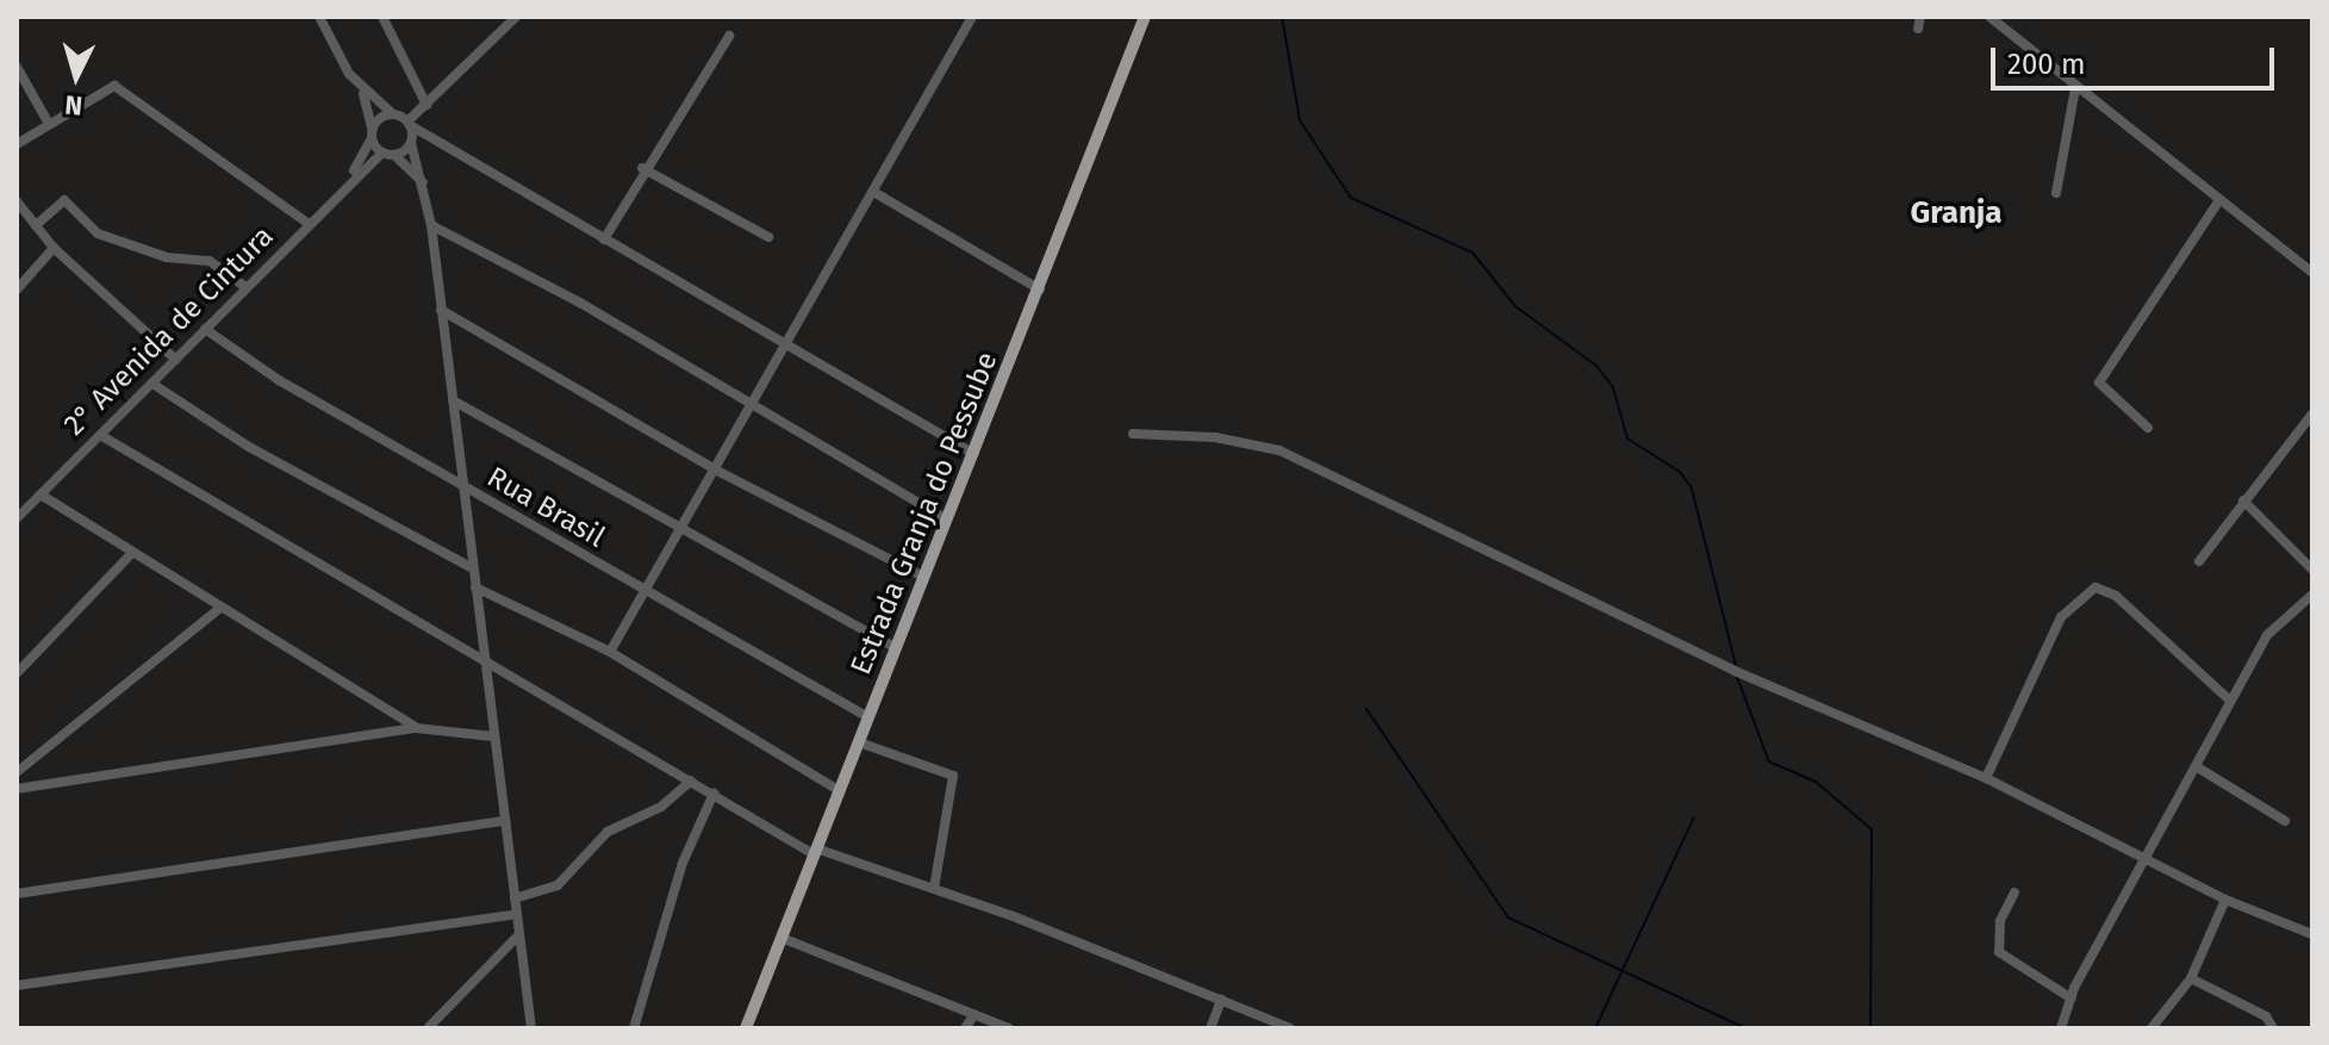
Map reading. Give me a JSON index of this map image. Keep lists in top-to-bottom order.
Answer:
{
  "streets": {
    "main road": ["Estrada Granja do Pessube"],
    "street": ["2° Avenida de Cintura", "Rua Brasil"]
  },
  "crossings": [
    ["2° Avenida de Cintura", "Rua Brasil"],
    ["Rua Brasil", "Estrada Granja do Pessube"]
  ],
  "districts": ["Granja"],
  "scale_bar": "200 m",
  "north": "bottom"
}
